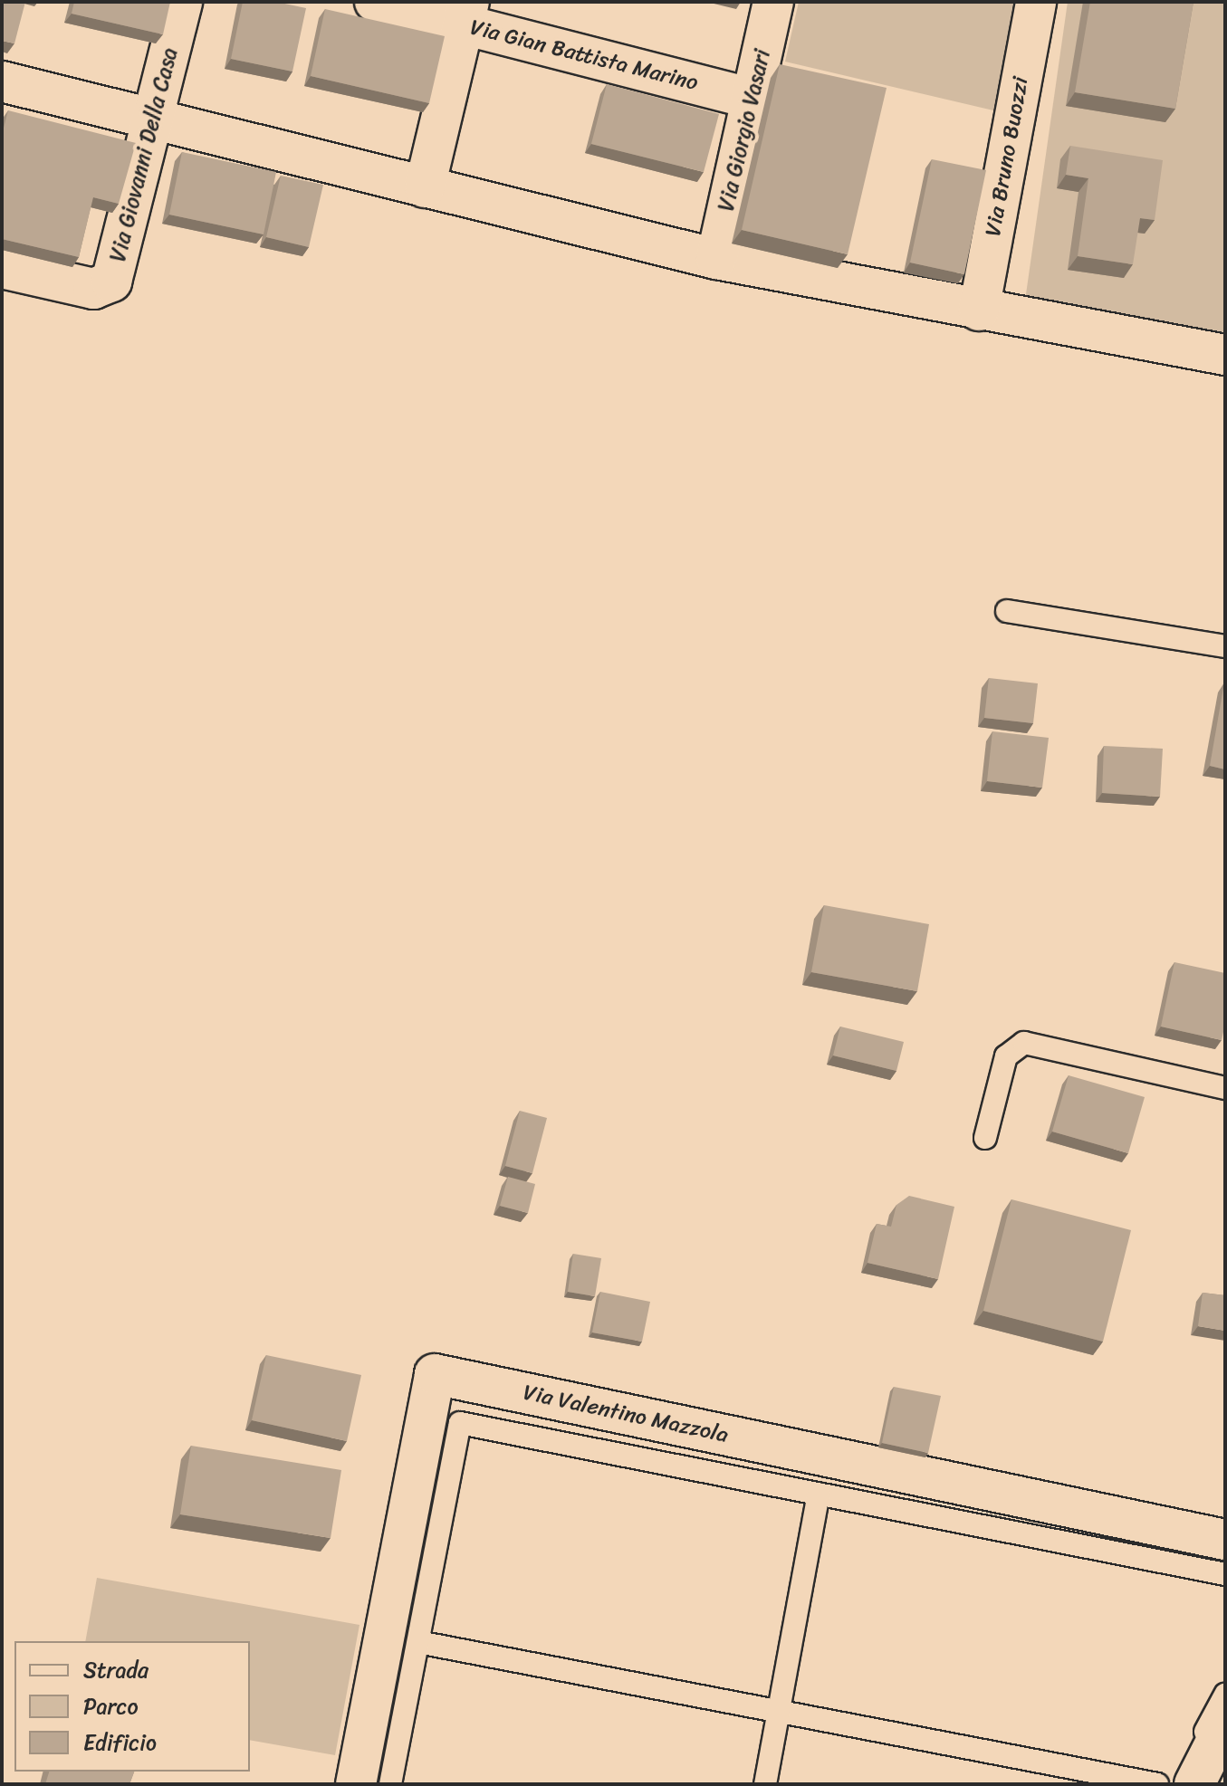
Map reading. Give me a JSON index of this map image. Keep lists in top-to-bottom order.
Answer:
{
  "streets": {
    "street": [
      "Via Gian Battista Marino",
      "Via Giorgio Vasari",
      "Via Giovanni Della Casa",
      "Via Bruno Buozzi",
      "Via Valentino Mazzola"
    ]
  },
  "crossings": [
    ["Via Gian Battista Marino", "Via Giorgio Vasari"]
  ],
  "legend": ["Strada", "Parco", "Edificio"]
}
